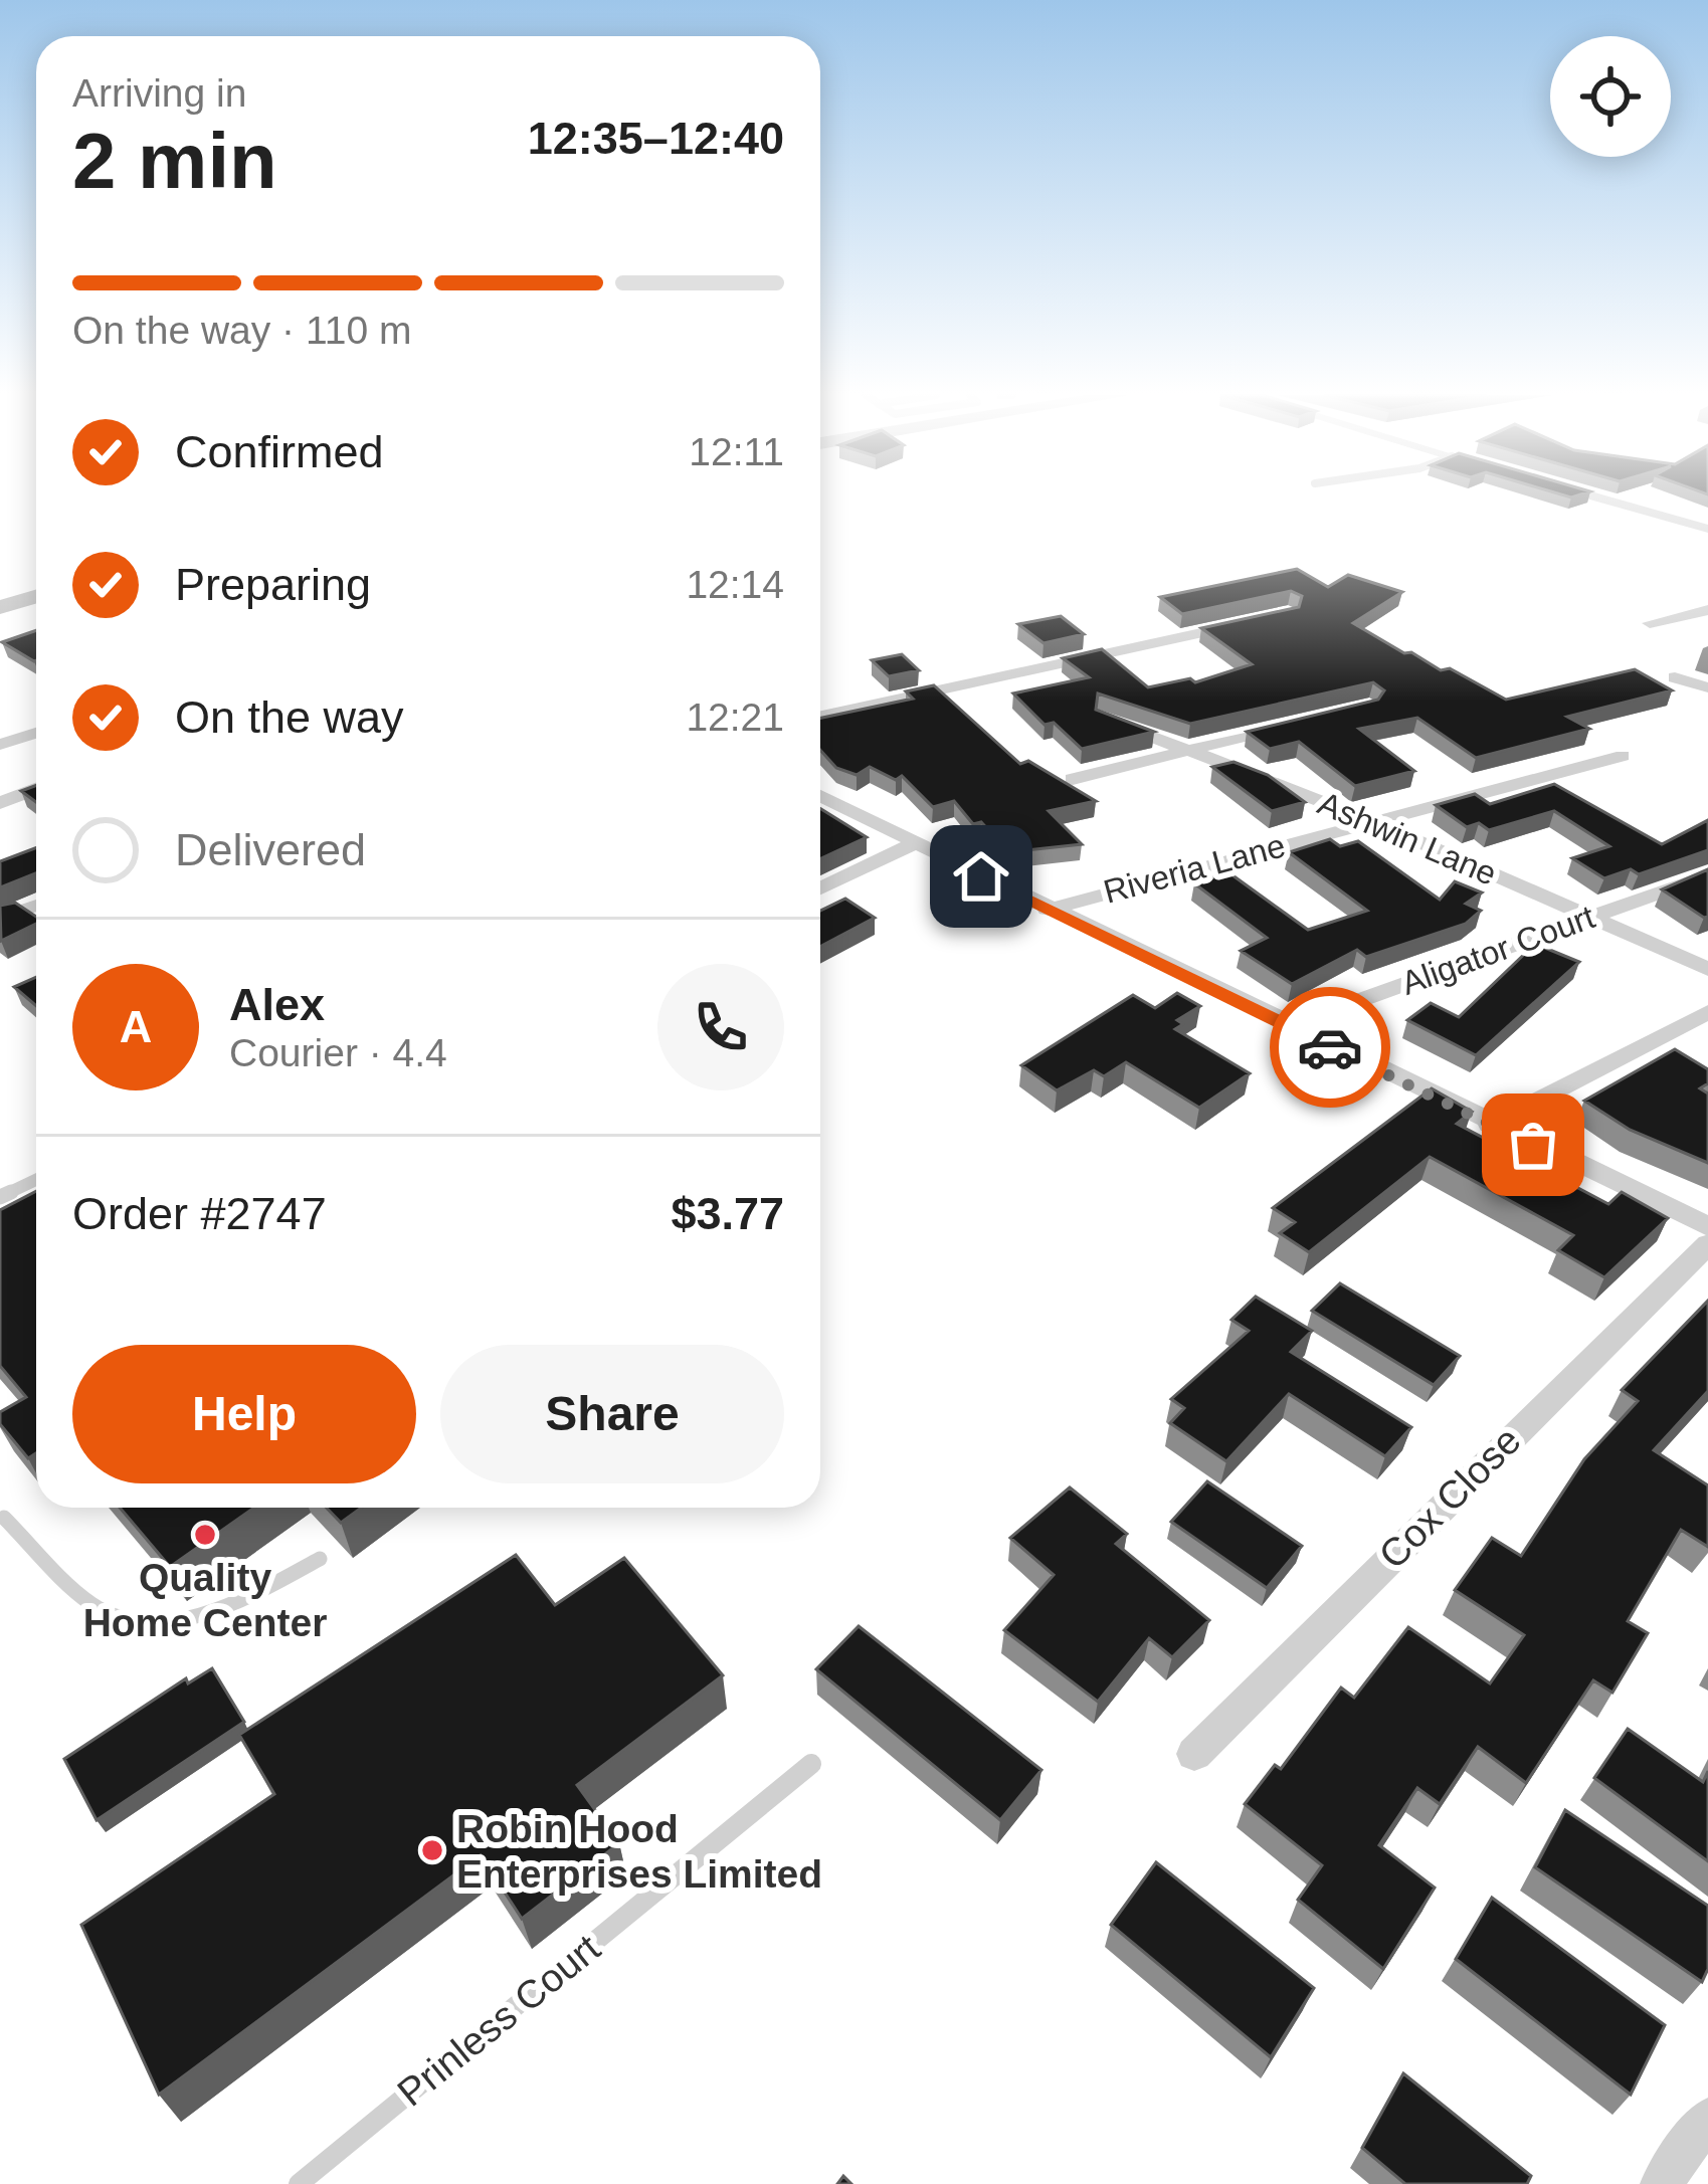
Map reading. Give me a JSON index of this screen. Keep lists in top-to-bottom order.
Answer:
{
  "streets": {
    "street": [
      "Ashwin Lane",
      "Riveria Lane",
      "Aligator Court",
      "Cox Close"
    ],
    "lane": ["Prinless Court"]
  },
  "crossings": [
    ["Ashwin Lane", "Riveria Lane"],
    ["Ashwin Lane", "Aligator Court"]
  ],
  "places": ["Quality Home Center", "Robin Hood Enterprises Limited"],
  "page": {
    "heading": ["2 min", "Arriving in", "12:35–12:40"],
    "panel": [
      "Alex",
      "Courier · 4.4",
      "Order #2747",
      "$3.77"
    ],
    "bar": "On the way · 110 m",
    "list": [
      ["Confirmed", "12:11"],
      ["Preparing", "12:14"],
      ["On the way", "12:21"],
      "Delivered"
    ],
    "round": "A",
    "buttons": ["Help", "Share"]
  }
}
